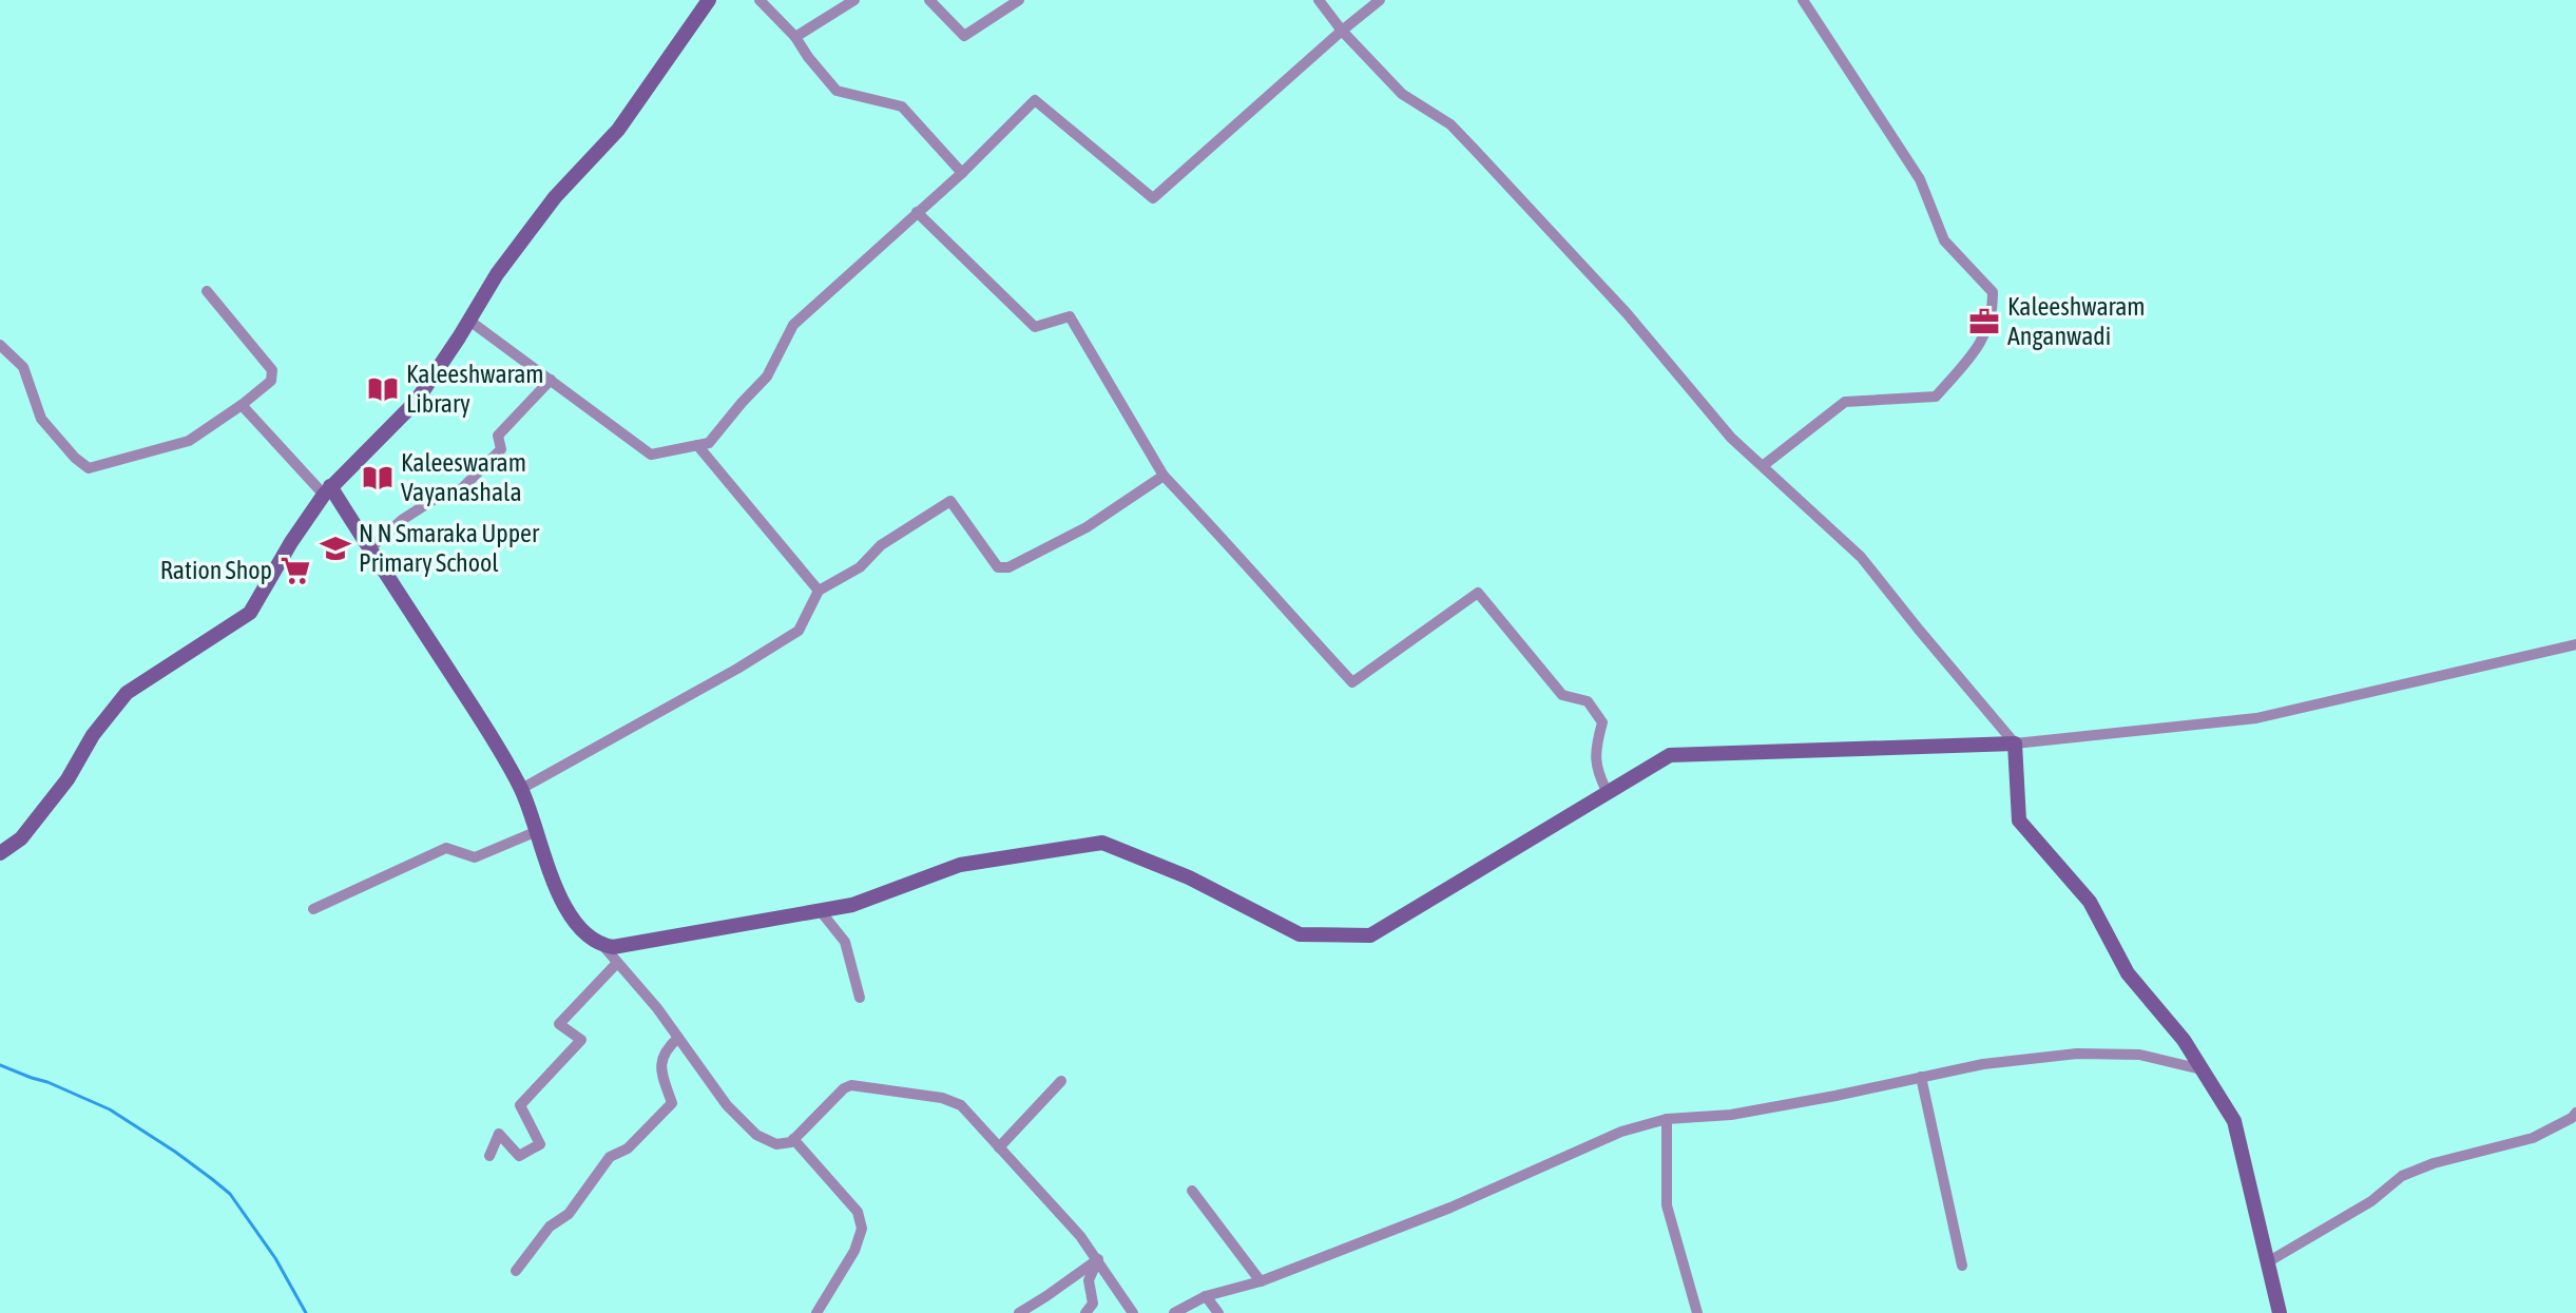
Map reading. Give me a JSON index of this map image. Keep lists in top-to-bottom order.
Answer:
{
  "places": {
    "office": ["Kaleeshwaram Anganwadi"],
    "library": ["Kaleeshwaram Library", "Kaleeswaram Vayanashala"],
    "school or university": ["N N Smaraka Upper Primary School"],
    "supermarket": ["Ration Shop"]
  }
}
